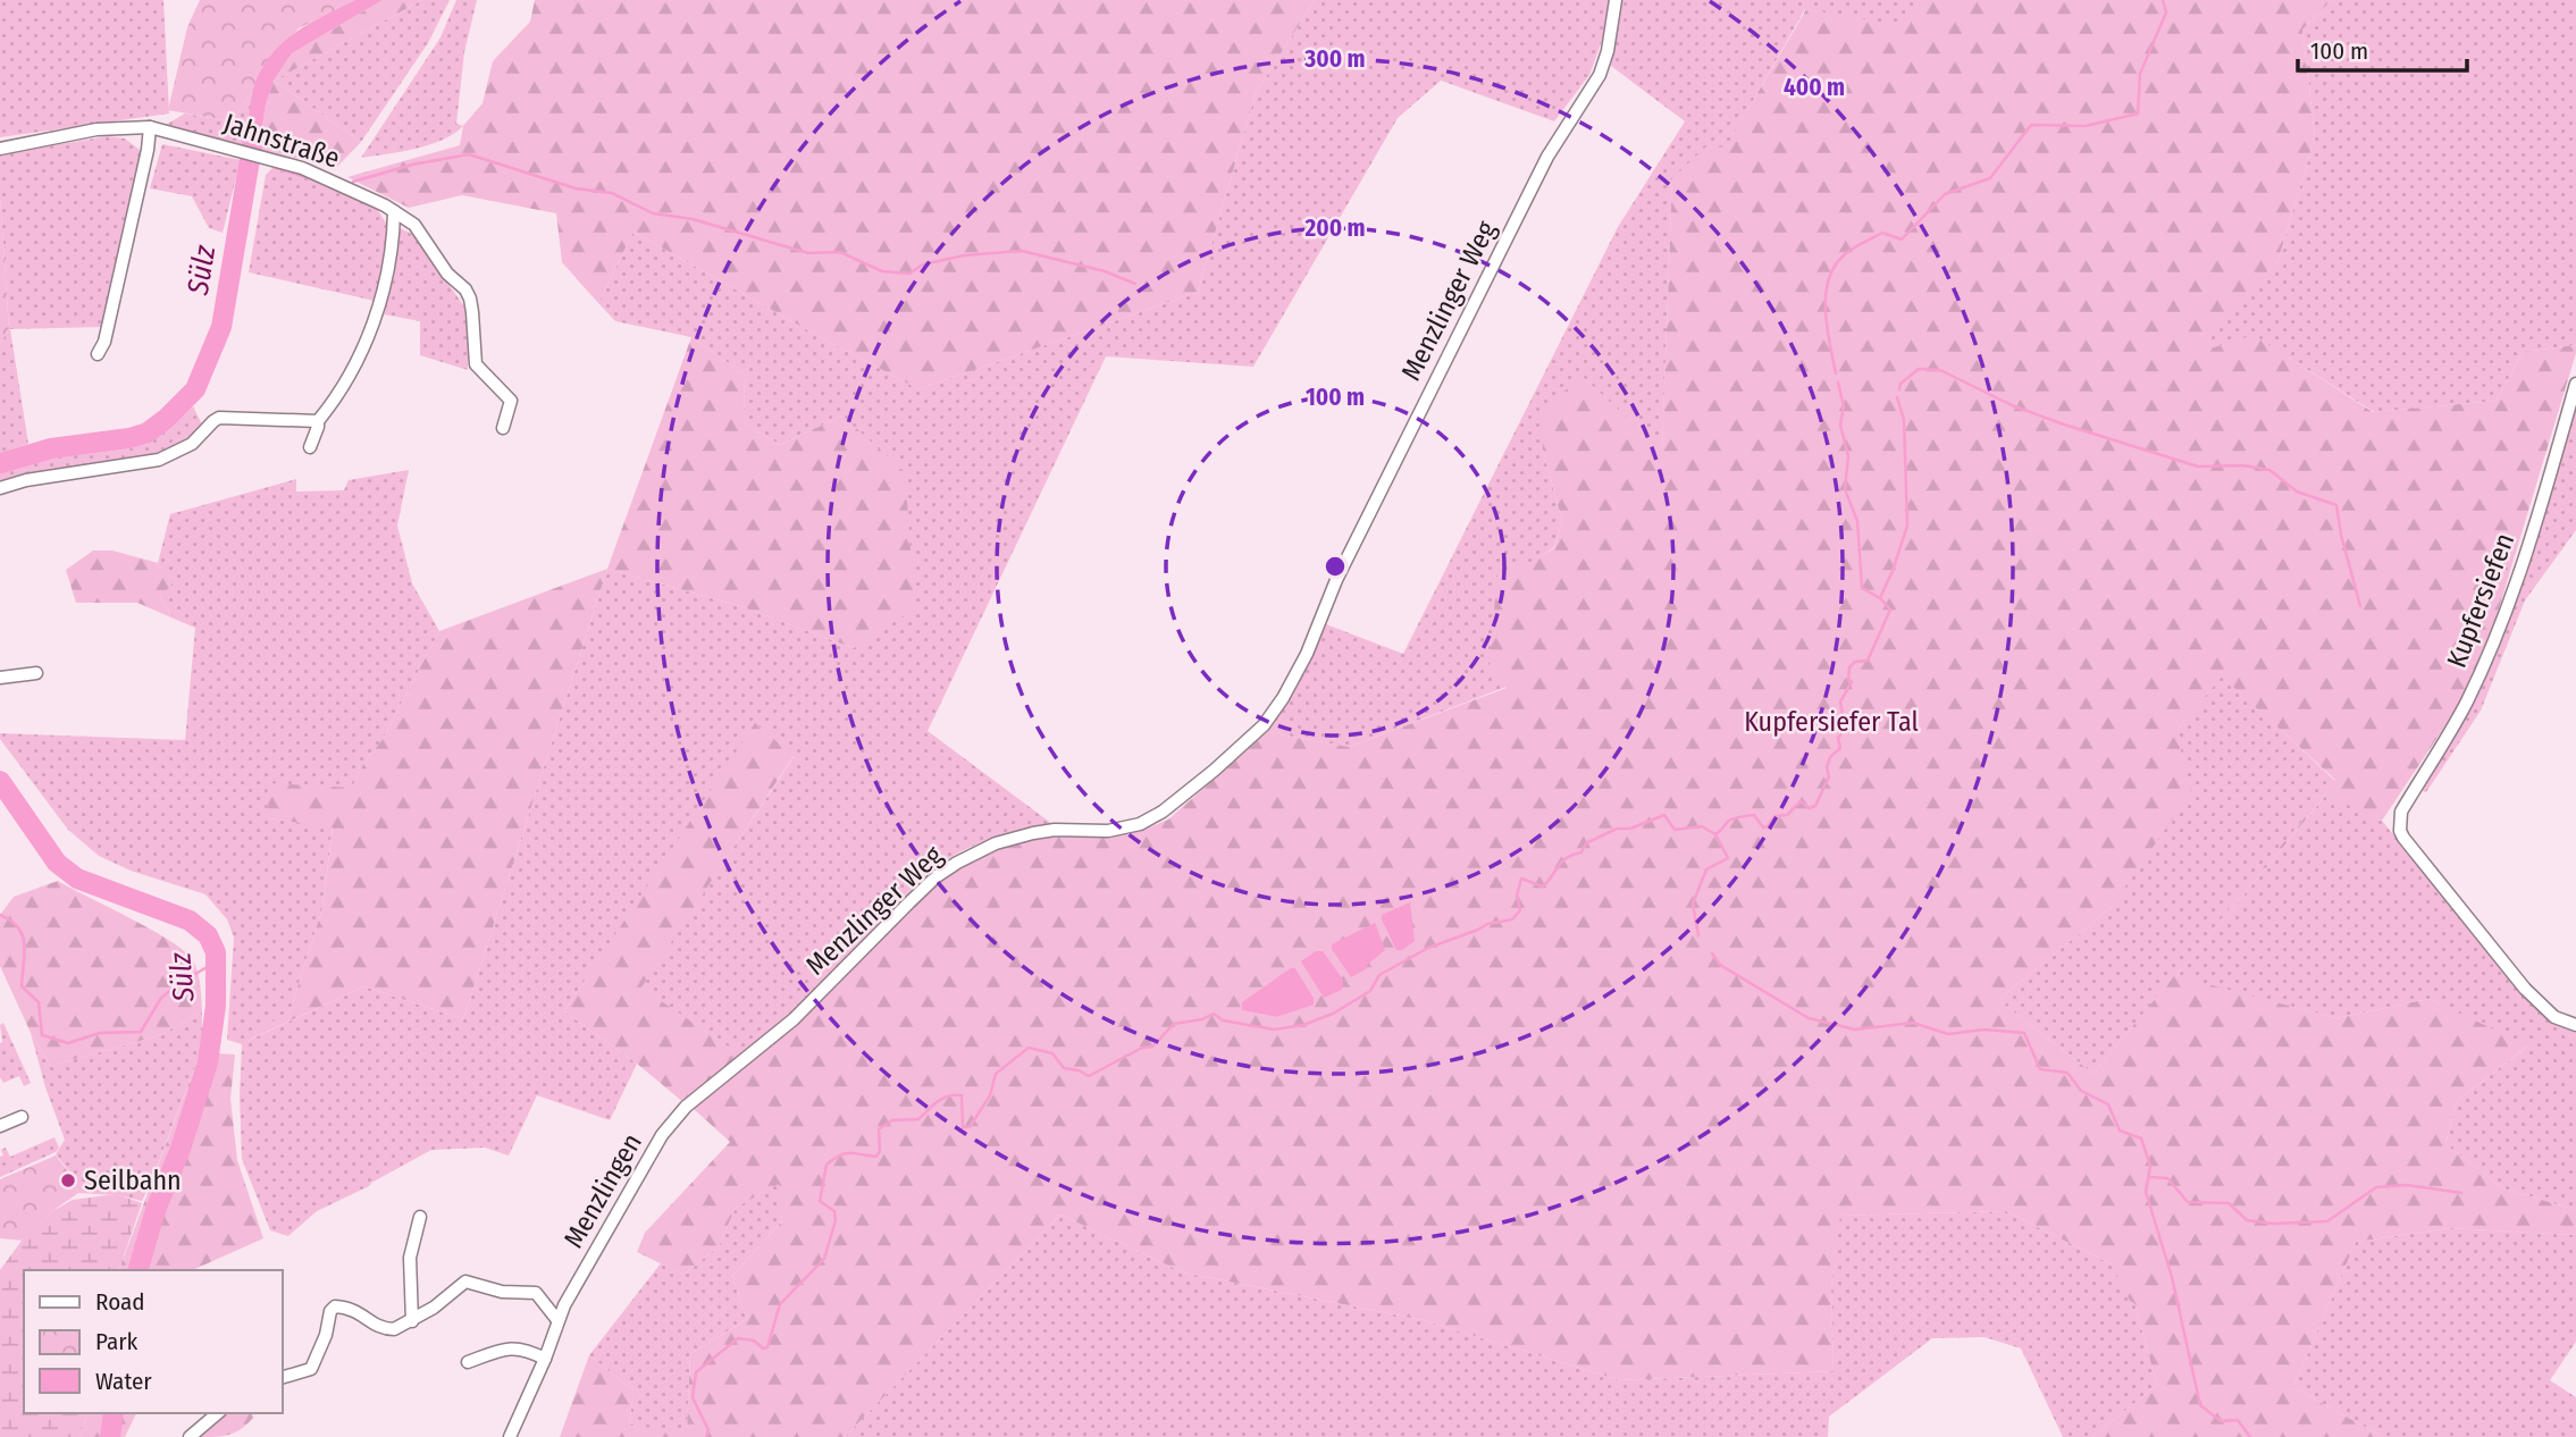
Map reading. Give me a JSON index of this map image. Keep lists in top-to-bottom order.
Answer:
{
  "streets": {
    "street": [
      "Jahnstraße",
      "Menzlinger Weg",
      "Kupfersiefen",
      "Menzlingen"
    ]
  },
  "crossings": [
    ["Menzlinger Weg", "Menzlingen"]
  ],
  "water": ["Sülz"],
  "parks": ["Kupfersiefer Tal"],
  "places": ["Seilbahn"],
  "legend": ["Road", "Park", "Water"],
  "scale_bar": "100 m",
  "rings": [
    "300 m",
    "400 m",
    "200 m",
    "100 m"
  ]
}
